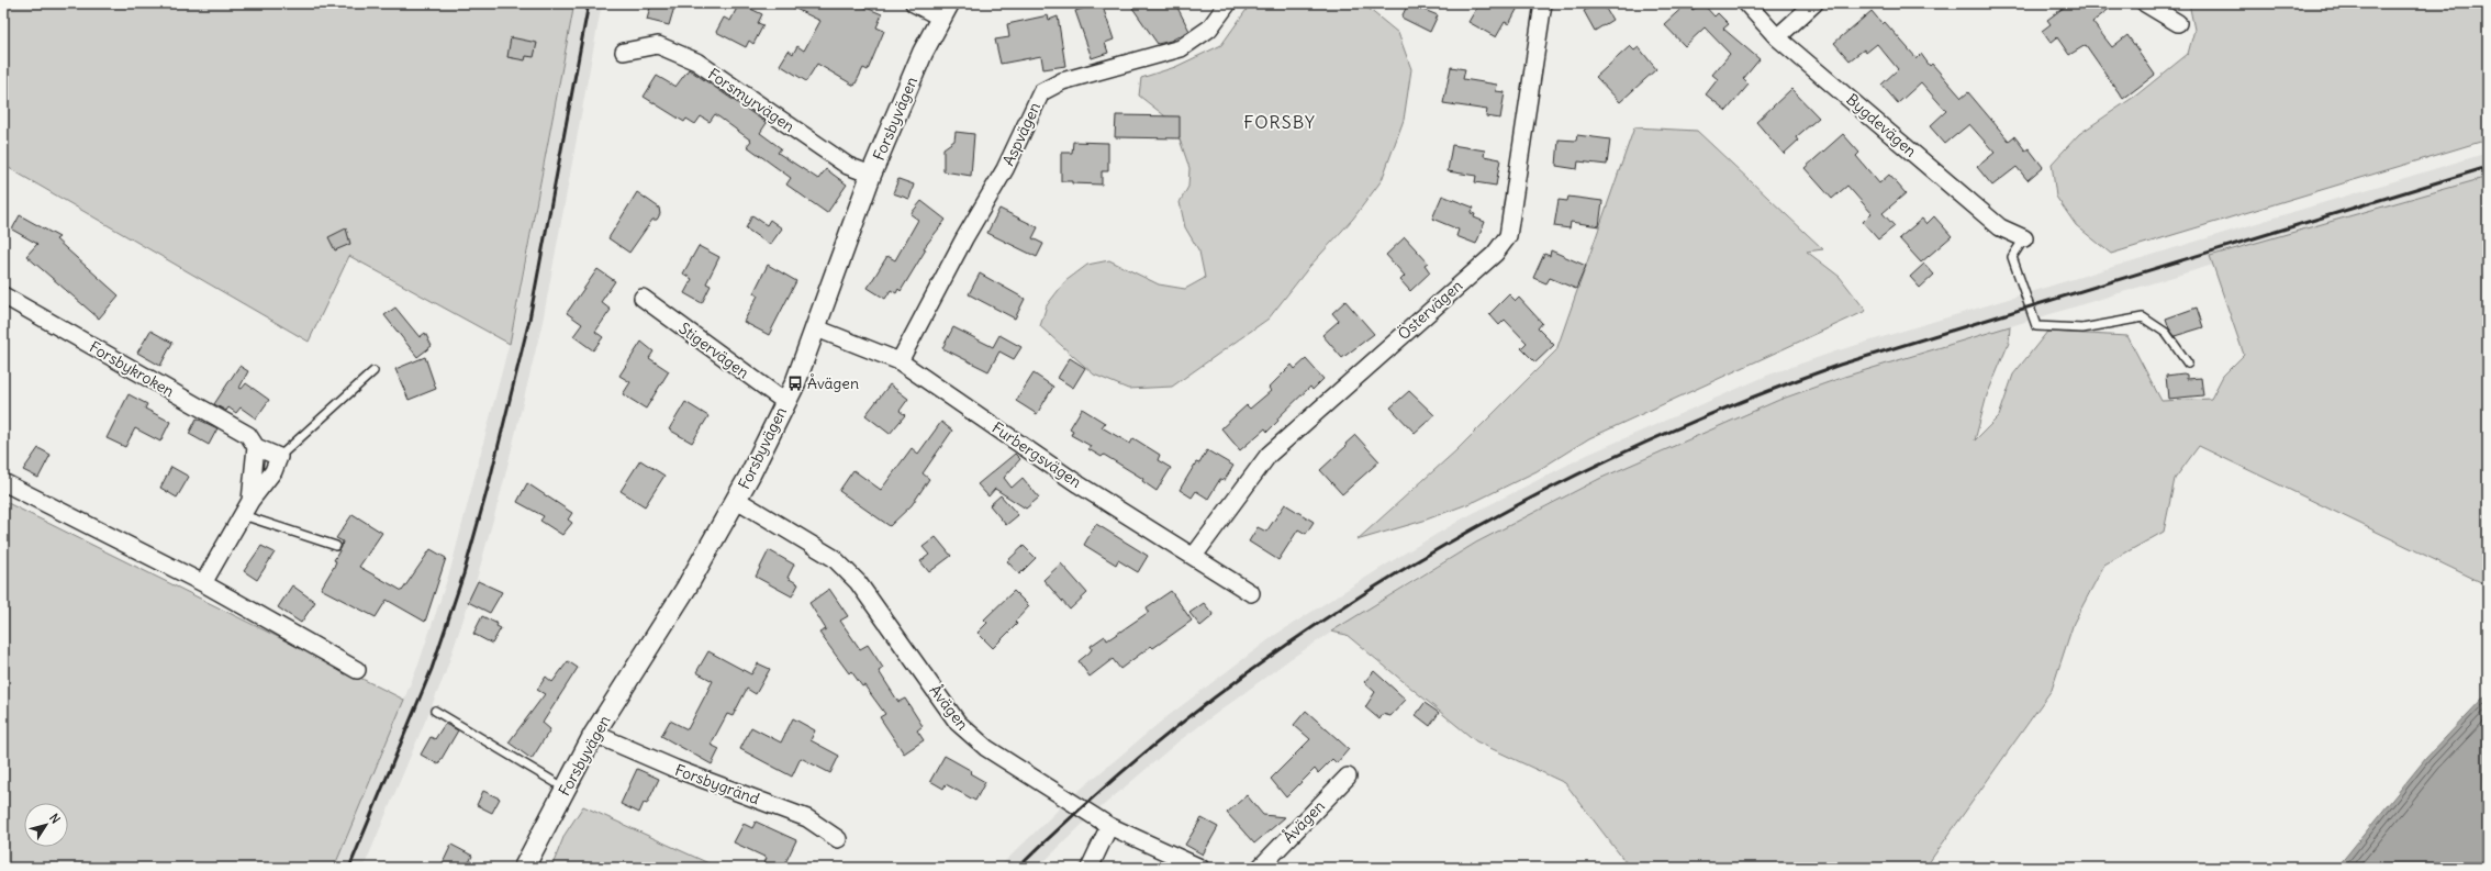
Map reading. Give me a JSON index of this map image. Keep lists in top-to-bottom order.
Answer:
{
  "streets": {
    "street": [
      "Forsmyrvägen",
      "Forsbyvägen",
      "Bygdevägen",
      "Aspvägen",
      "Östervägen",
      "Stigervägen",
      "Forsbykroken",
      "Furbergsvägen",
      "Åvägen",
      "Forsbygränd"
    ]
  },
  "crossings": [
    ["Forsmyrvägen", "Forsbyvägen"],
    ["Forsbyvägen", "Stigervägen"],
    ["Forsbyvägen", "Furbergsvägen"],
    ["Forsbyvägen", "Åvägen"],
    ["Forsbyvägen", "Forsbygränd"],
    ["Aspvägen", "Furbergsvägen"],
    ["Östervägen", "Furbergsvägen"]
  ],
  "districts": ["FORSBY"],
  "places": {
    "bus stop": ["Åvägen"]
  },
  "north": "top right"
}
